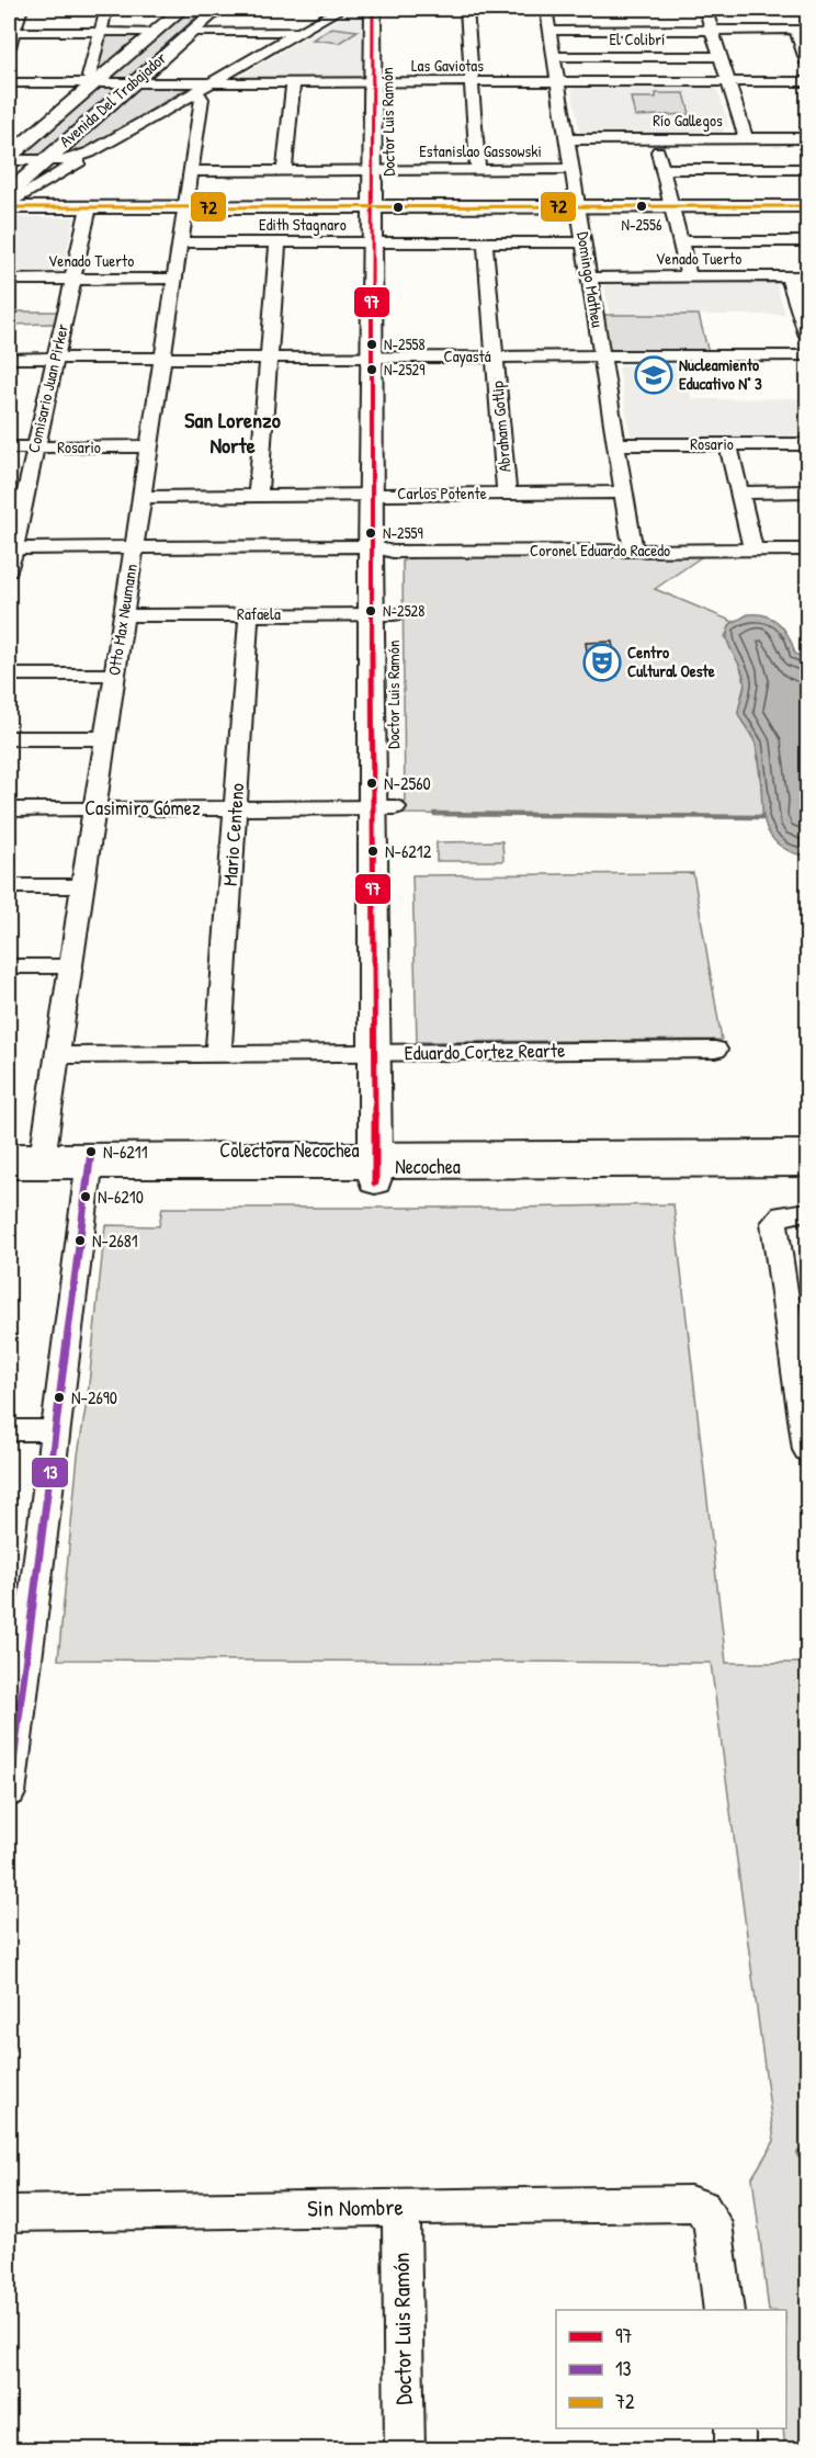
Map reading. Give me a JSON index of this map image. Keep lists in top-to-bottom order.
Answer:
{
  "streets": {
    "main road": ["Avenida Del Trabajador", "Doctor Luis Ramón", "Necochea"],
    "street": [
      "El Colibrí",
      "Las Gaviotas",
      "Río Gallegos",
      "Estanislao Gassowski",
      "Edith Stagnaro",
      "Venado Tuerto",
      "Domingo Matheu",
      "Cayastá",
      "Comisario Juan Pirker",
      "Abraham Gotlip",
      "Rosario",
      "Carlos Potente",
      "Coronel Eduardo Racedo",
      "Rafaela",
      "Otto Max Neumann",
      "Casimiro Gómez",
      "Mario Centeno",
      "Eduardo Cortez Rearte",
      "Sin Nombre"
    ]
  },
  "crossings": [
    ["El Colibrí", "Domingo Matheu"],
    ["Las Gaviotas", "Avenida Del Trabajador"],
    ["Las Gaviotas", "Doctor Luis Ramón"],
    ["Las Gaviotas", "Domingo Matheu"],
    ["Las Gaviotas", "Otto Max Neumann"],
    ["Río Gallegos", "Domingo Matheu"],
    ["Doctor Luis Ramón", "Estanislao Gassowski"],
    ["Doctor Luis Ramón", "Edith Stagnaro"],
    ["Doctor Luis Ramón", "Cayastá"],
    ["Doctor Luis Ramón", "Carlos Potente"],
    ["Doctor Luis Ramón", "Coronel Eduardo Racedo"],
    ["Doctor Luis Ramón", "Rafaela"],
    ["Doctor Luis Ramón", "Casimiro Gómez"],
    ["Doctor Luis Ramón", "Eduardo Cortez Rearte"],
    ["Doctor Luis Ramón", "Necochea"],
    ["Doctor Luis Ramón", "Sin Nombre"],
    ["Estanislao Gassowski", "Domingo Matheu"],
    ["Estanislao Gassowski", "Otto Max Neumann"],
    ["Edith Stagnaro", "Domingo Matheu"],
    ["Edith Stagnaro", "Abraham Gotlip"],
    ["Edith Stagnaro", "Otto Max Neumann"],
    ["Venado Tuerto", "Domingo Matheu"],
    ["Venado Tuerto", "Comisario Juan Pirker"],
    ["Venado Tuerto", "Otto Max Neumann"],
    ["Domingo Matheu", "Cayastá"],
    ["Domingo Matheu", "Rosario"],
    ["Domingo Matheu", "Carlos Potente"],
    ["Domingo Matheu", "Coronel Eduardo Racedo"],
    ["Cayastá", "Comisario Juan Pirker"],
    ["Cayastá", "Abraham Gotlip"],
    ["Cayastá", "Otto Max Neumann"],
    ["Comisario Juan Pirker", "Rosario"],
    ["Comisario Juan Pirker", "Coronel Eduardo Racedo"],
    ["Abraham Gotlip", "Carlos Potente"],
    ["Rosario", "Otto Max Neumann"],
    ["Carlos Potente", "Otto Max Neumann"],
    ["Coronel Eduardo Racedo", "Otto Max Neumann"],
    ["Rafaela", "Otto Max Neumann"],
    ["Rafaela", "Mario Centeno"],
    ["Otto Max Neumann", "Casimiro Gómez"],
    ["Otto Max Neumann", "Eduardo Cortez Rearte"],
    ["Casimiro Gómez", "Mario Centeno"],
    ["Mario Centeno", "Eduardo Cortez Rearte"]
  ],
  "districts": ["San Lorenzo Norte"],
  "places": {
    "other": [
      "N-2556",
      "N-2558",
      "N-2529",
      "N-2559",
      "N-2528",
      "N-2560",
      "N-6212",
      "N-6211",
      "N-6210",
      "N-2681",
      "N-2690"
    ],
    "school or university": ["Nucleamiento Educativo N° 3"],
    "theatre": ["Centro Cultural Oeste"]
  },
  "lines": ["transit line 97", "transit line 72", "transit line 13"],
  "legend": ["97", "13", "72"]
}
